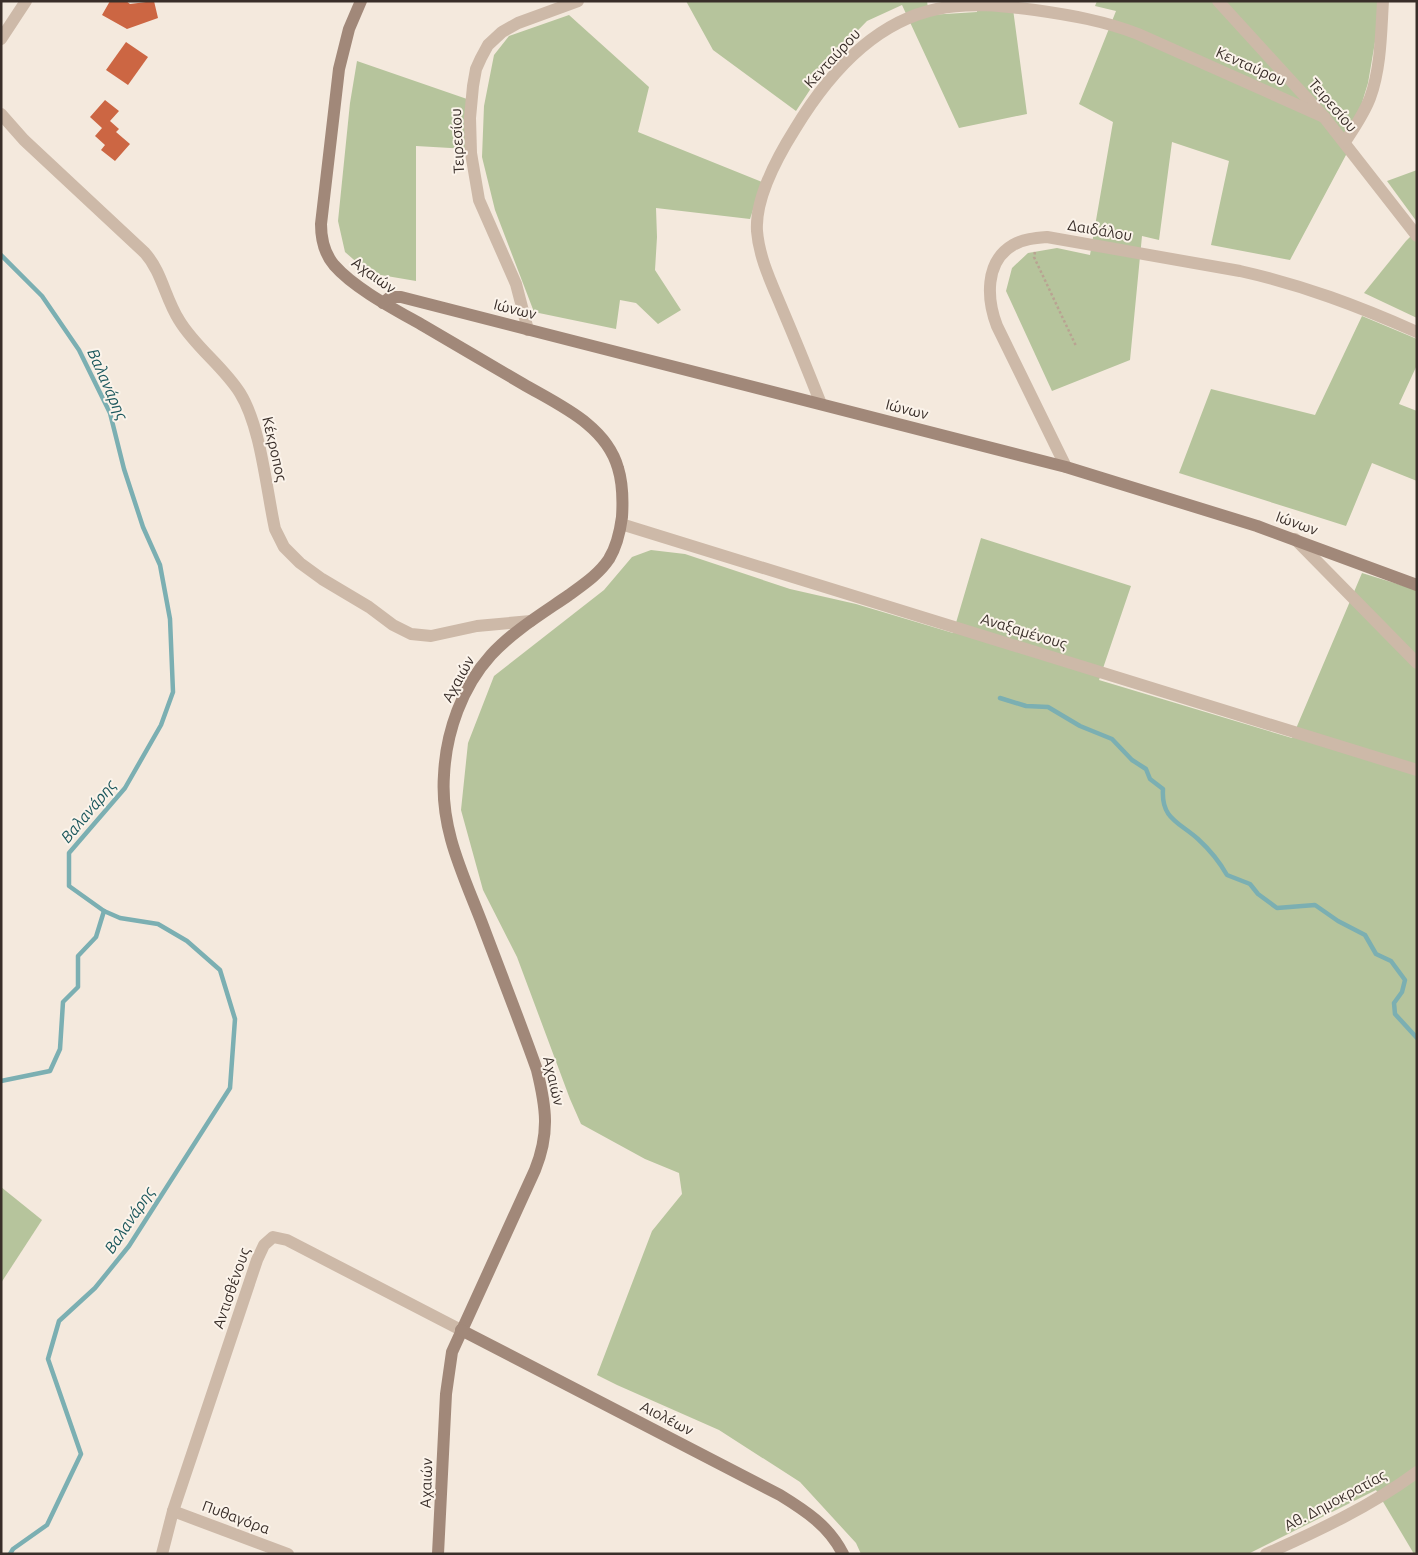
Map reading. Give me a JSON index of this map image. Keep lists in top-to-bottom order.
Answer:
{
  "streets": {
    "main road": ["Αχαιών", "Ιώνων", "Αιολέων"],
    "street": [
      "Κενταύρου",
      "Τειρεσίου",
      "Δαιδάλου",
      "Κέκροπος",
      "Αναξαμένους",
      "Αντισθένους",
      "Αθ. Δημοκρατίας",
      "Πυθαγόρα"
    ]
  },
  "crossings": [
    ["Κενταύρου", "Τειρεσίου"],
    ["Κενταύρου", "Ιώνων"],
    ["Τειρεσίου", "Ιώνων"],
    ["Δαιδάλου", "Ιώνων"],
    ["Αχαιών", "Ιώνων"],
    ["Αχαιών", "Κέκροπος"],
    ["Αχαιών", "Αναξαμένους"],
    ["Αχαιών", "Αντισθένους"],
    ["Αχαιών", "Αιολέων"],
    ["Αντισθένους", "Αιολέων"],
    ["Αντισθένους", "Πυθαγόρα"]
  ],
  "water": ["Βαλανάρης"]
}
